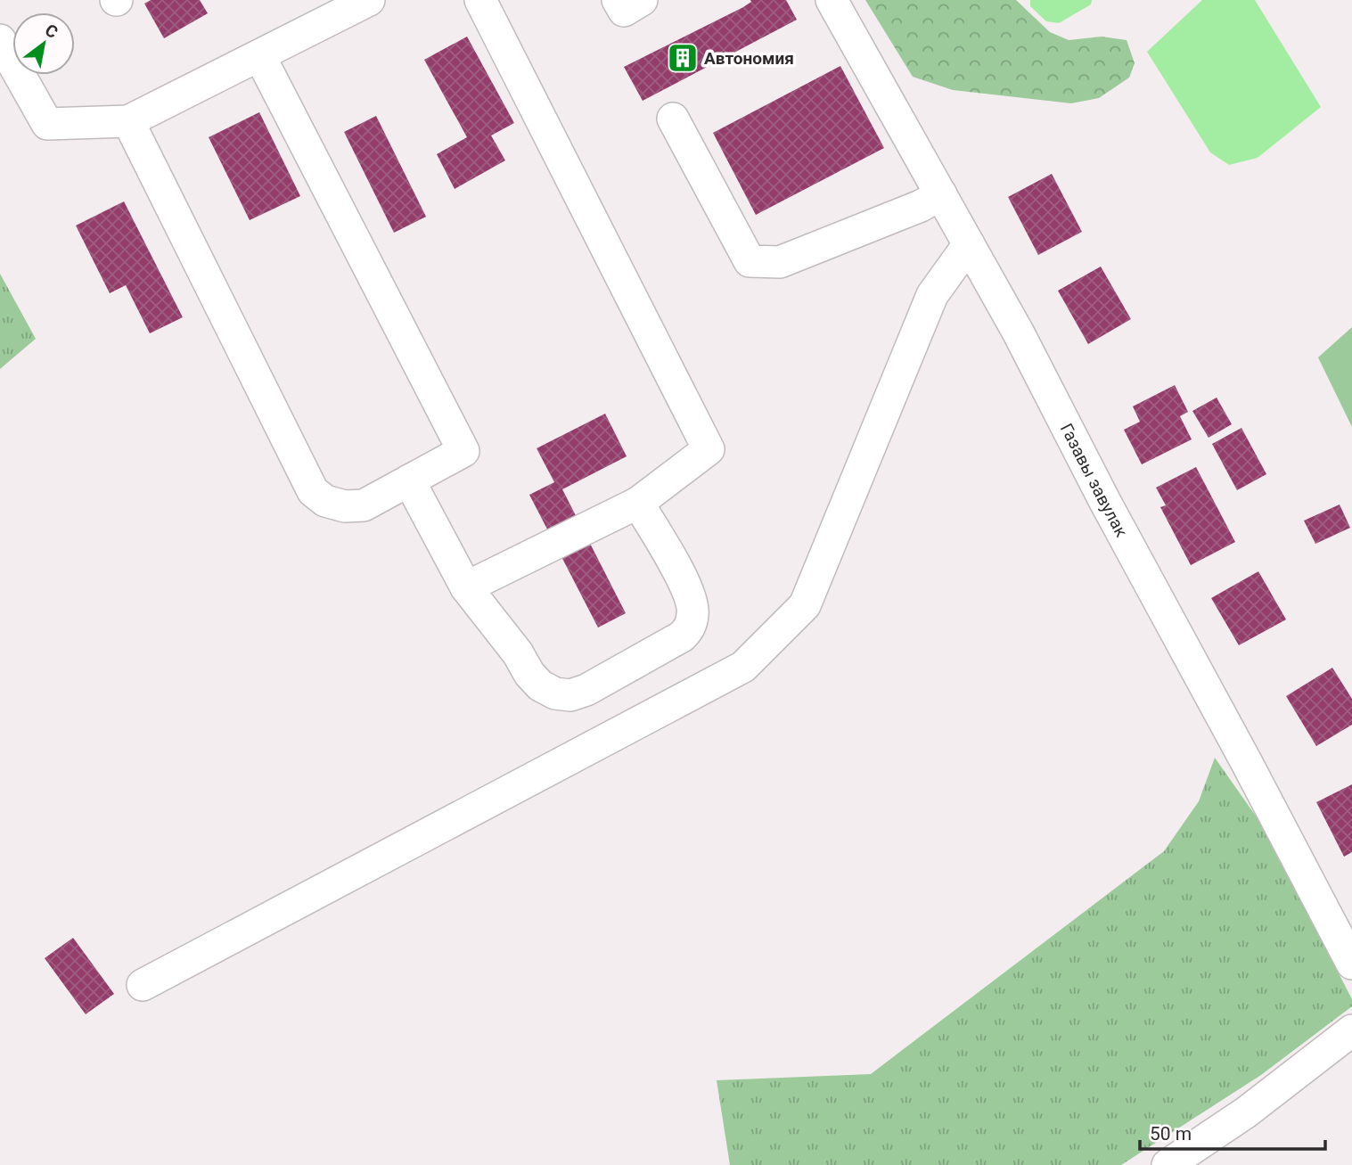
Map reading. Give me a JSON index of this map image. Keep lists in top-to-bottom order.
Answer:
{
  "streets": {
    "street": ["Газавы завулак"]
  },
  "places": {
    "building": ["Автономия"]
  },
  "scale_bar": "50 m",
  "north": "top right"
}
